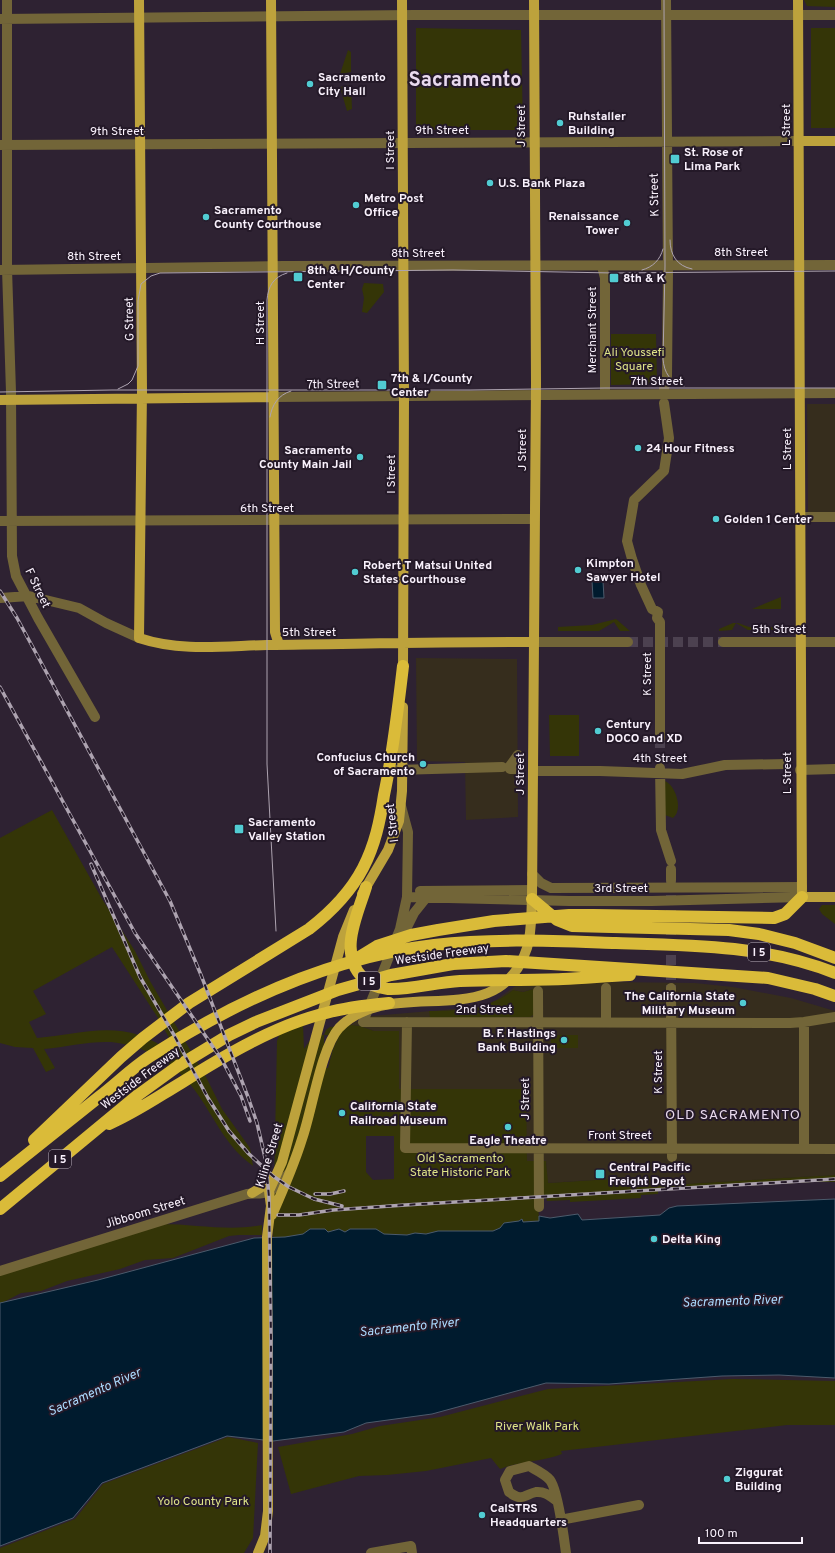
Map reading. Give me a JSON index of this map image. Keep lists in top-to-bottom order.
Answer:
{
  "streets": {
    "highway": ["I 5", "Westside Freeway"],
    "main road": [
      "L Street",
      "J Street",
      "9th Street",
      "I Street",
      "G Street",
      "H Street",
      "7th Street",
      "5th Street",
      "3rd Street",
      "Kiline Street"
    ],
    "street": [
      "K Street",
      "8th Street",
      "Merchant Street",
      "6th Street",
      "F Street",
      "4th Street",
      "2nd Street",
      "Front Street",
      "Jibboom Street"
    ]
  },
  "crossings": [
    ["L Street", "9th Street"],
    ["L Street", "8th Street"],
    ["L Street", "7th Street"],
    ["L Street", "5th Street"],
    ["L Street", "3rd Street"],
    ["J Street", "9th Street"],
    ["J Street", "8th Street"],
    ["J Street", "7th Street"],
    ["J Street", "6th Street"],
    ["J Street", "5th Street"],
    ["J Street", "4th Street"],
    ["J Street", "3rd Street"],
    ["J Street", "2nd Street"],
    ["J Street", "Front Street"],
    ["J Street", "Kiline Street"],
    ["9th Street", "I Street"],
    ["9th Street", "K Street"],
    ["9th Street", "G Street"],
    ["9th Street", "H Street"],
    ["9th Street", "F Street"],
    ["I Street", "8th Street"],
    ["I Street", "7th Street"],
    ["I Street", "6th Street"],
    ["I Street", "5th Street"],
    ["I Street", "3rd Street"],
    ["I Street", "2nd Street"],
    ["K Street", "8th Street"],
    ["K Street", "2nd Street"],
    ["K Street", "Front Street"],
    ["8th Street", "G Street"],
    ["8th Street", "H Street"],
    ["8th Street", "Merchant Street"],
    ["8th Street", "F Street"],
    ["G Street", "7th Street"],
    ["G Street", "6th Street"],
    ["G Street", "5th Street"],
    ["H Street", "7th Street"],
    ["H Street", "6th Street"],
    ["H Street", "5th Street"],
    ["Merchant Street", "7th Street"],
    ["7th Street", "F Street"],
    ["2nd Street", "Front Street"],
    ["Kiline Street", "Jibboom Street"]
  ],
  "districts": ["Sacramento", "OLD SACRAMENTO"],
  "water": ["Sacramento River"],
  "parks": [
    "Ali Youssefi Square",
    "Old Sacramento State Historic Park",
    "River Walk Park",
    "Yolo County Park"
  ],
  "places": {
    "other": [
      "Sacramento City Hall",
      "Ruhstaller Building",
      "U.S. Bank Plaza",
      "Metro Post Office",
      "Sacramento County Courthouse",
      "Renaissance Tower",
      "24 Hour Fitness",
      "Sacramento County Main Jail",
      "Golden 1 Center",
      "Kimpton Sawyer Hotel",
      "Robert T Matsui United States Courthouse",
      "Century DOCO and XD",
      "Confucius Church of Sacramento",
      "The California State Military Museum",
      "B. F. Hastings Bank Building",
      "California State Railroad Museum",
      "Eagle Theatre",
      "Delta King",
      "Ziggurat Building",
      "CalSTRS Headquarters"
    ],
    "transit": [
      "St. Rose of Lima Park",
      "8th & H/County Center",
      "8th & K",
      "7th & I/County Center",
      "Sacramento Valley Station",
      "Central Pacific Freight Depot"
    ]
  },
  "scale_bar": "100 m"
}
